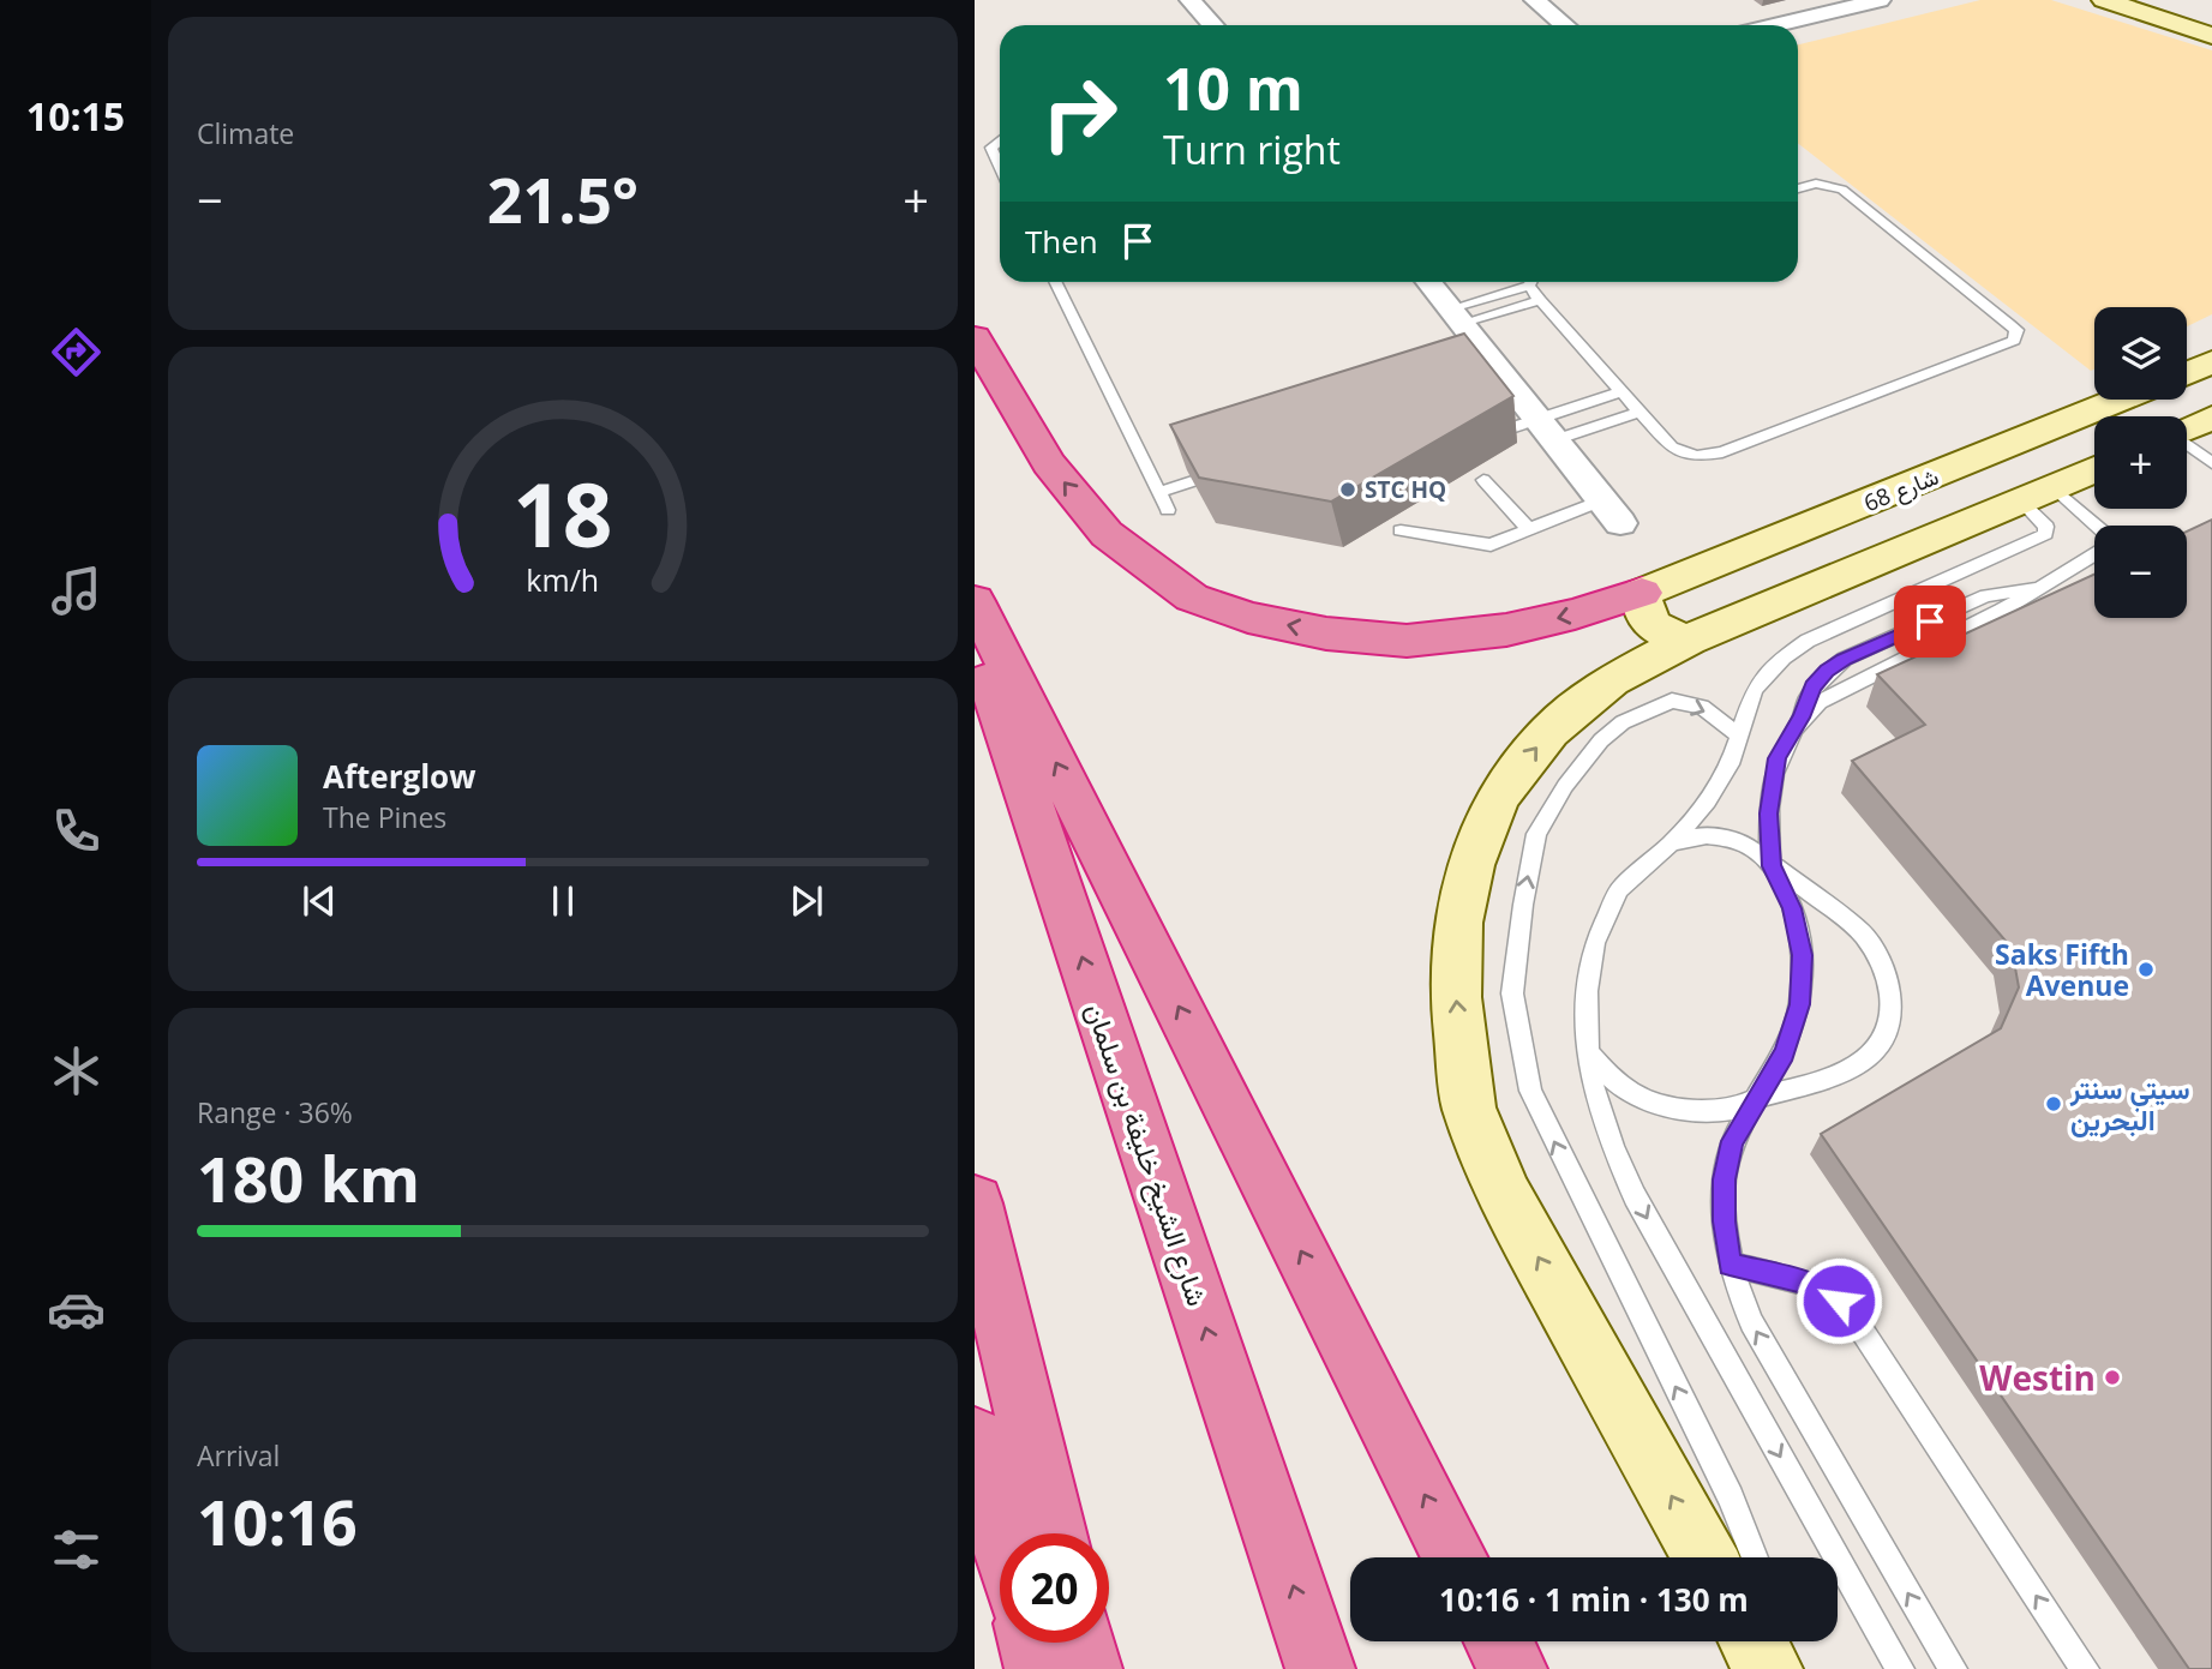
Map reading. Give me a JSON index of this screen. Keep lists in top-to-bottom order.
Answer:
{
  "streets": {
    "highway": ["شارع الشيخ خليفة بن سلمان"],
    "main road": ["شارع 68"]
  },
  "places": [
    "STC HQ",
    "Saks Fifth Avenue",
    "سيتي سنتر البحرين",
    "Westin"
  ],
  "page": {
    "tabs": "10:15",
    "tile": [
      "Climate",
      ["Range · 36%", "180 km"],
      ["Arrival", "10:16"]
    ],
    "turn": ["10 m", "Turn right"],
    "heat": ["−", "21.5°", "+"],
    "then": "Then",
    "map_buttons": ["+", "−"],
    "song": ["Afterglow", "The Pines"],
    "limit": "20",
    "trip": "10:16 · 1 min · 130 m",
    "gauge": ["18", "km/h"]
  }
}
